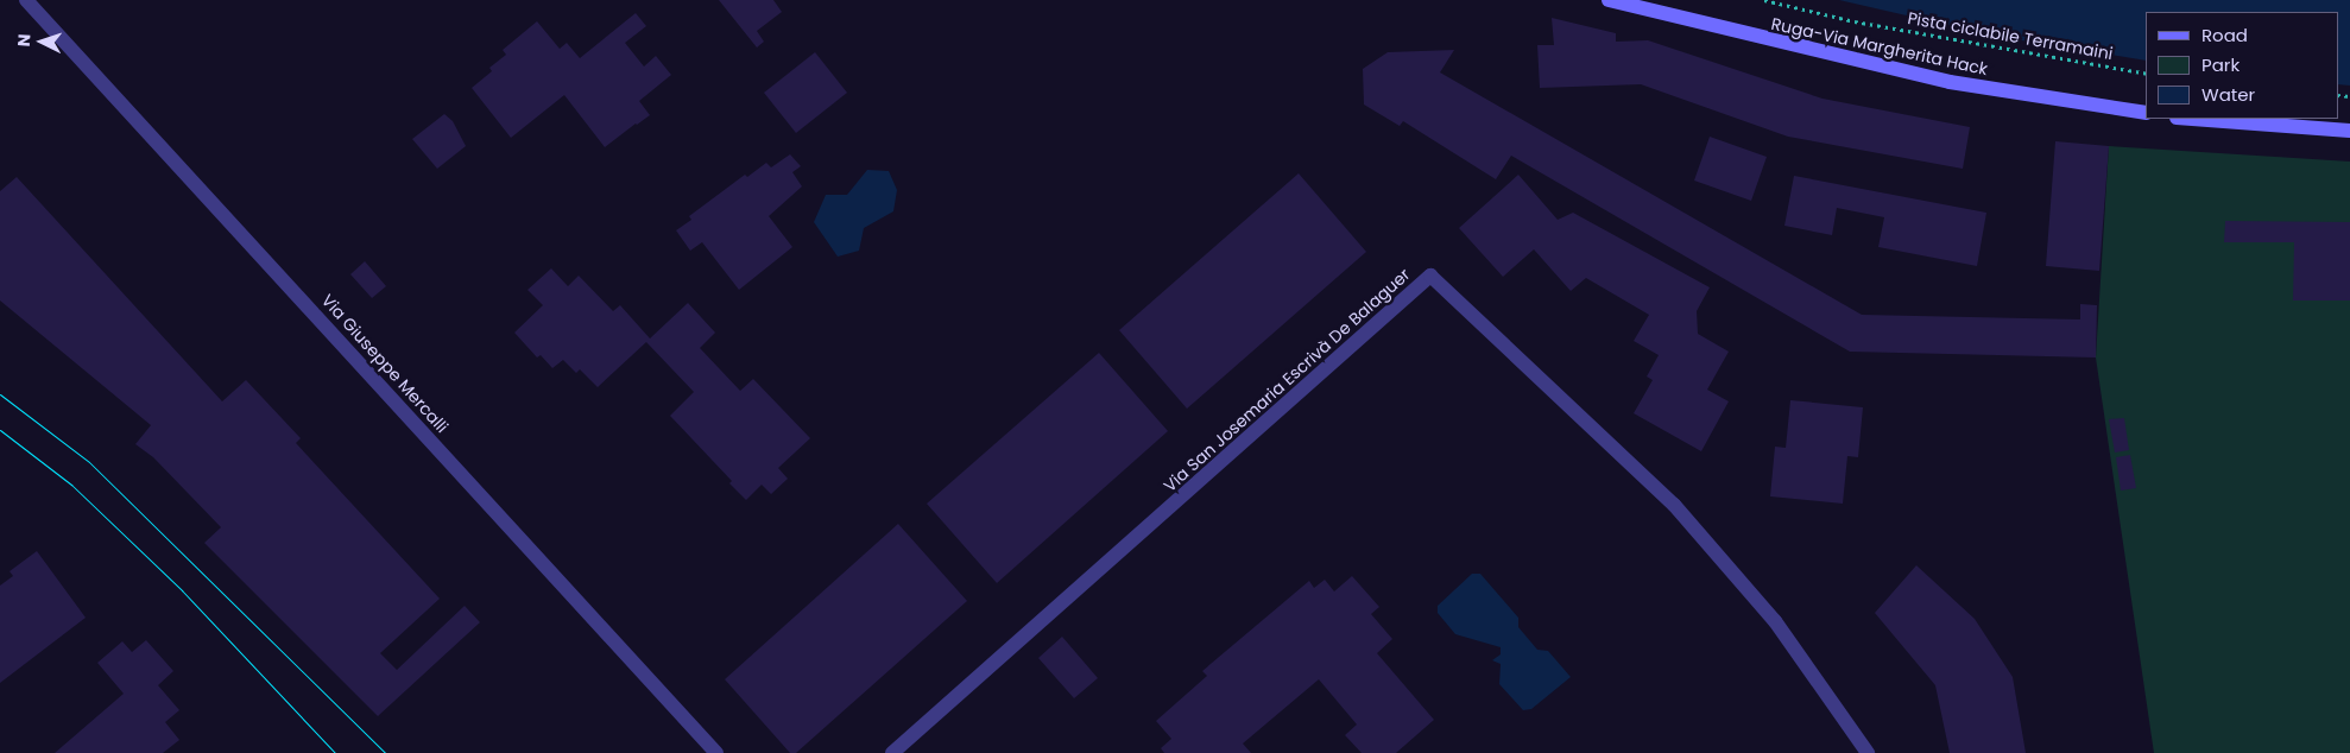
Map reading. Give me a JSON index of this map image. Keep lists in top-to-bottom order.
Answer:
{
  "streets": {
    "main road": ["Ruga-Via Margherita Hack"],
    "street": ["Via Giuseppe Mercalli", "Via San Josemaria Escrivà De Balaguer"],
    "path": ["Pista ciclabile Terramaini"]
  },
  "legend": ["Road", "Park", "Water"],
  "north": "left"
}
